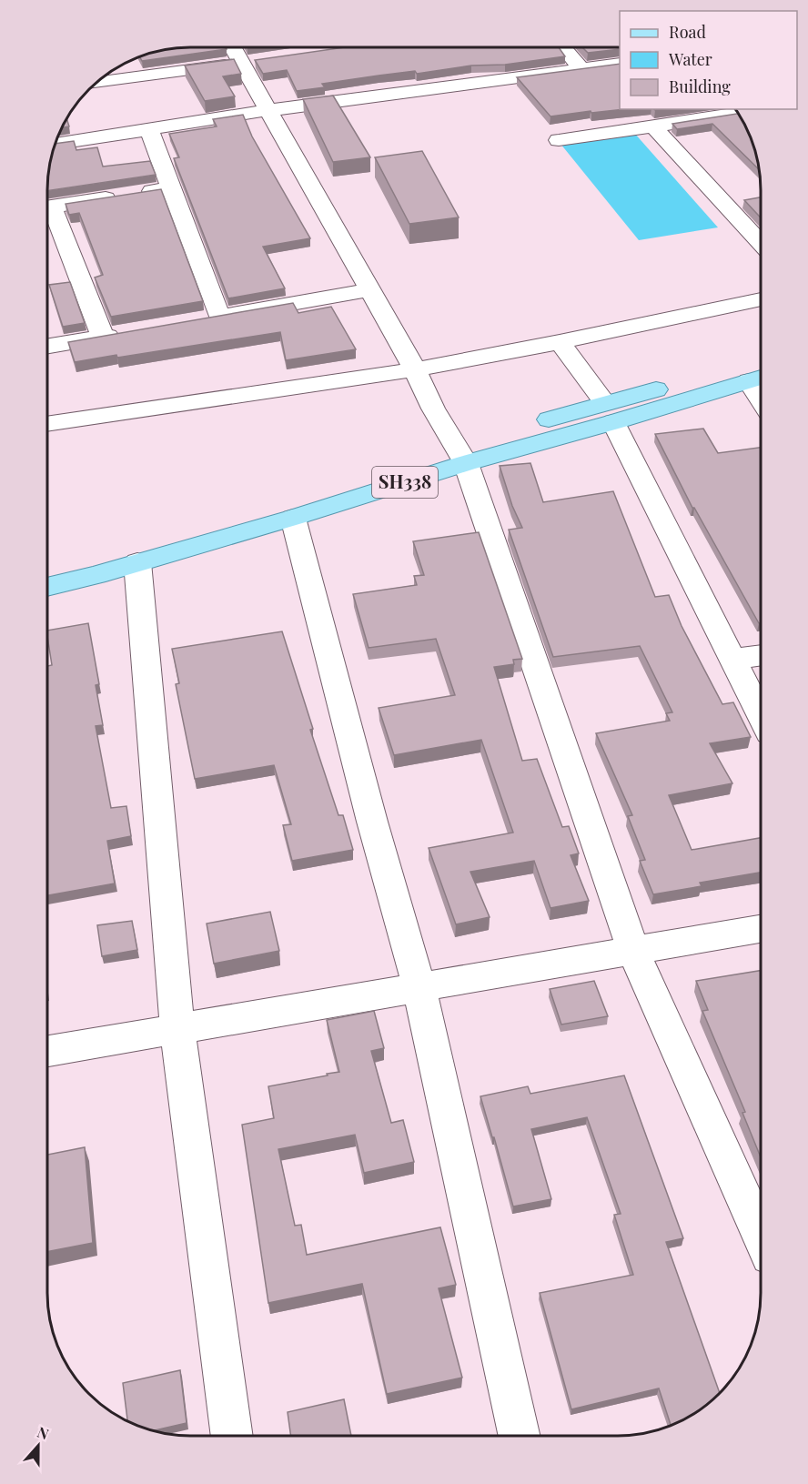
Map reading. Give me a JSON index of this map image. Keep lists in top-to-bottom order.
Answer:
{
  "streets": {
    "main road": ["SH338"]
  },
  "legend": ["Road", "Water", "Building"],
  "north": "top"
}
